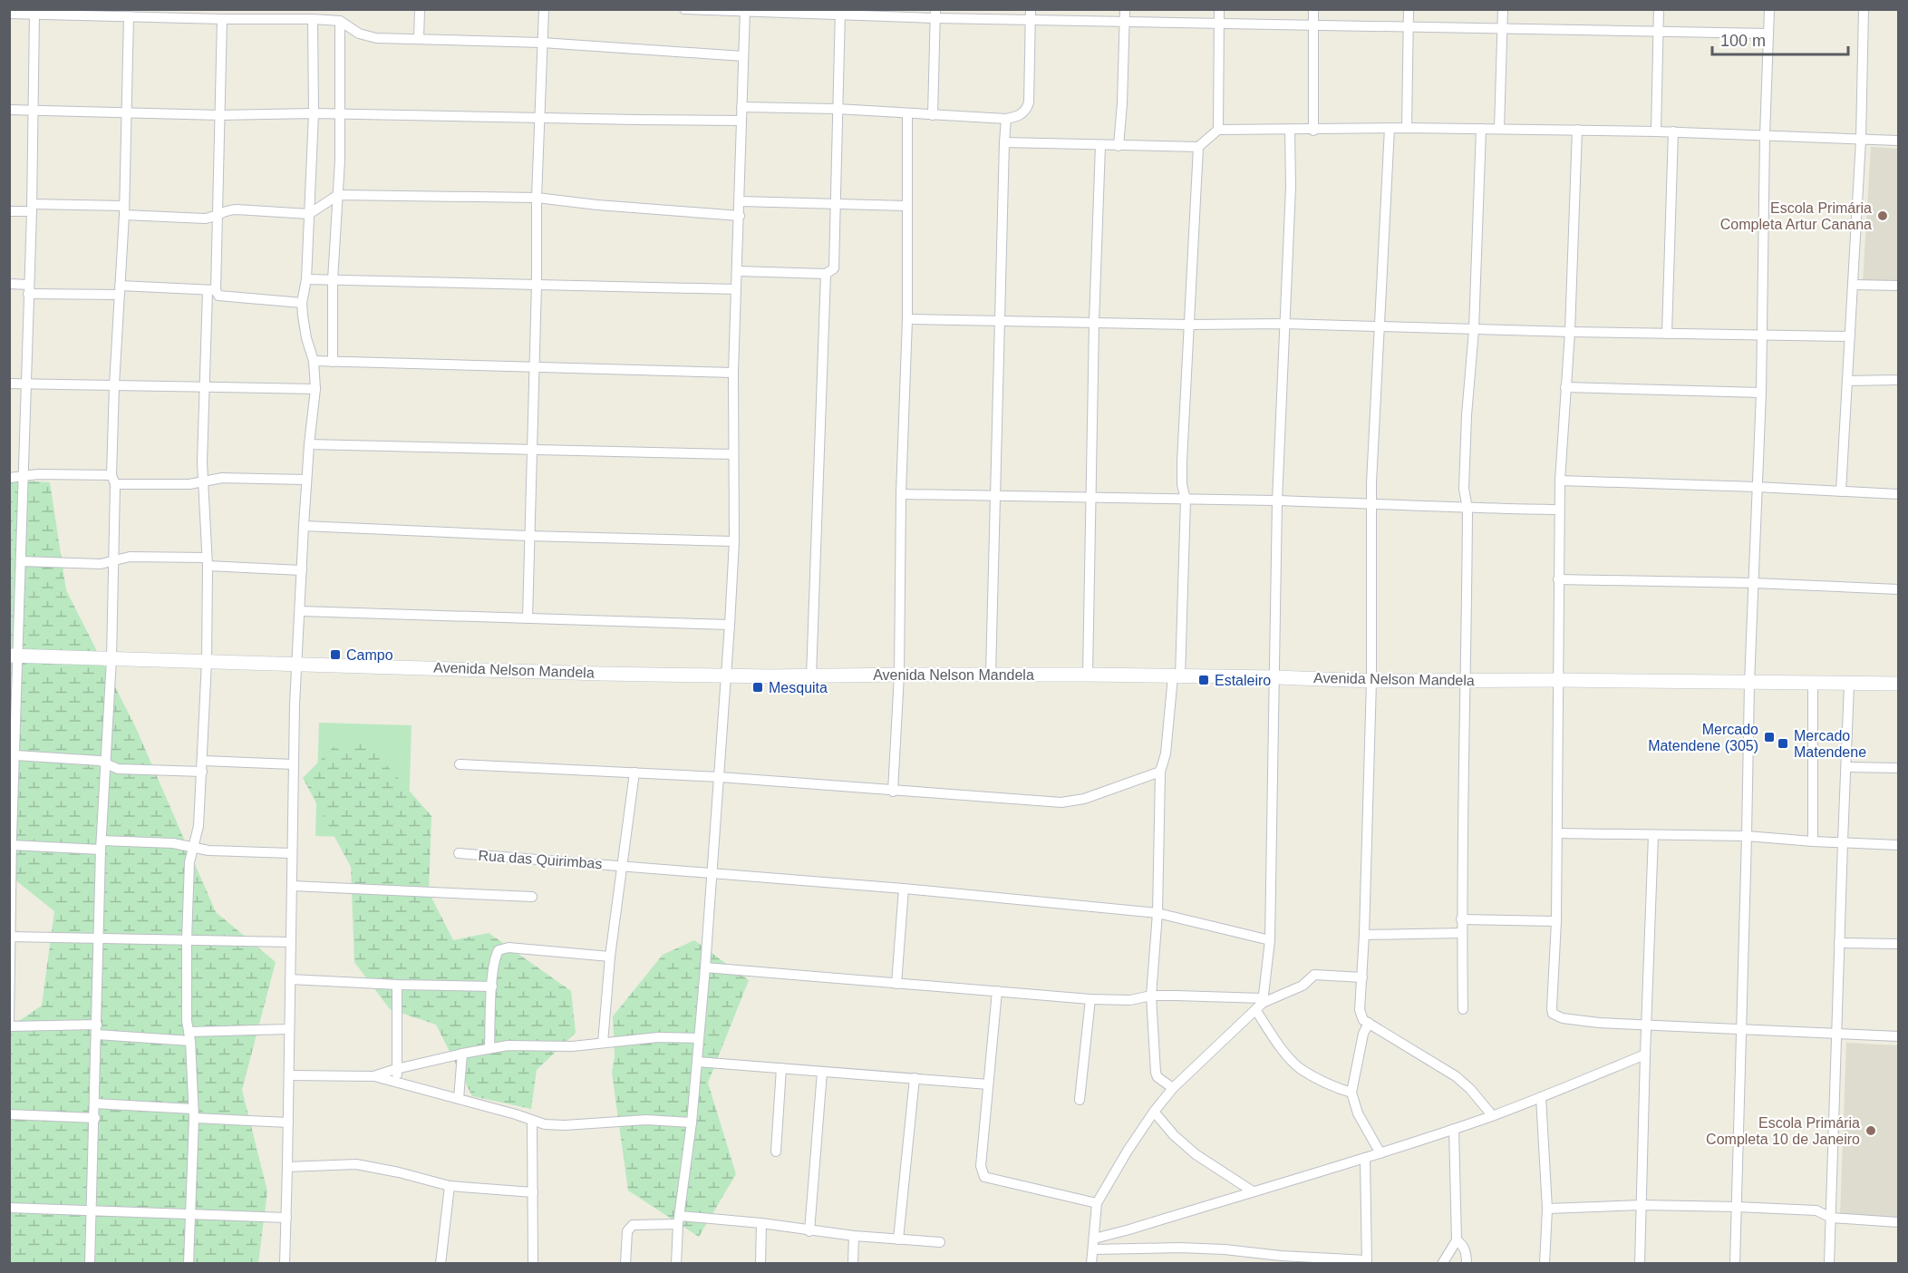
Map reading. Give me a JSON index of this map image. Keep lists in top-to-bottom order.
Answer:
{
  "streets": {
    "street": ["Avenida Nelson Mandela", "Rua das Quirimbas"]
  },
  "places": {
    "other": ["Escola Primária Completa Artur Canana", "Escola Primária Completa 10 de Janeiro"],
    "transit": [
      "Campo",
      "Estaleiro",
      "Mesquita",
      "Mercado Matendene (305)",
      "Mercado Matendene"
    ]
  },
  "scale_bar": "100 m"
}
